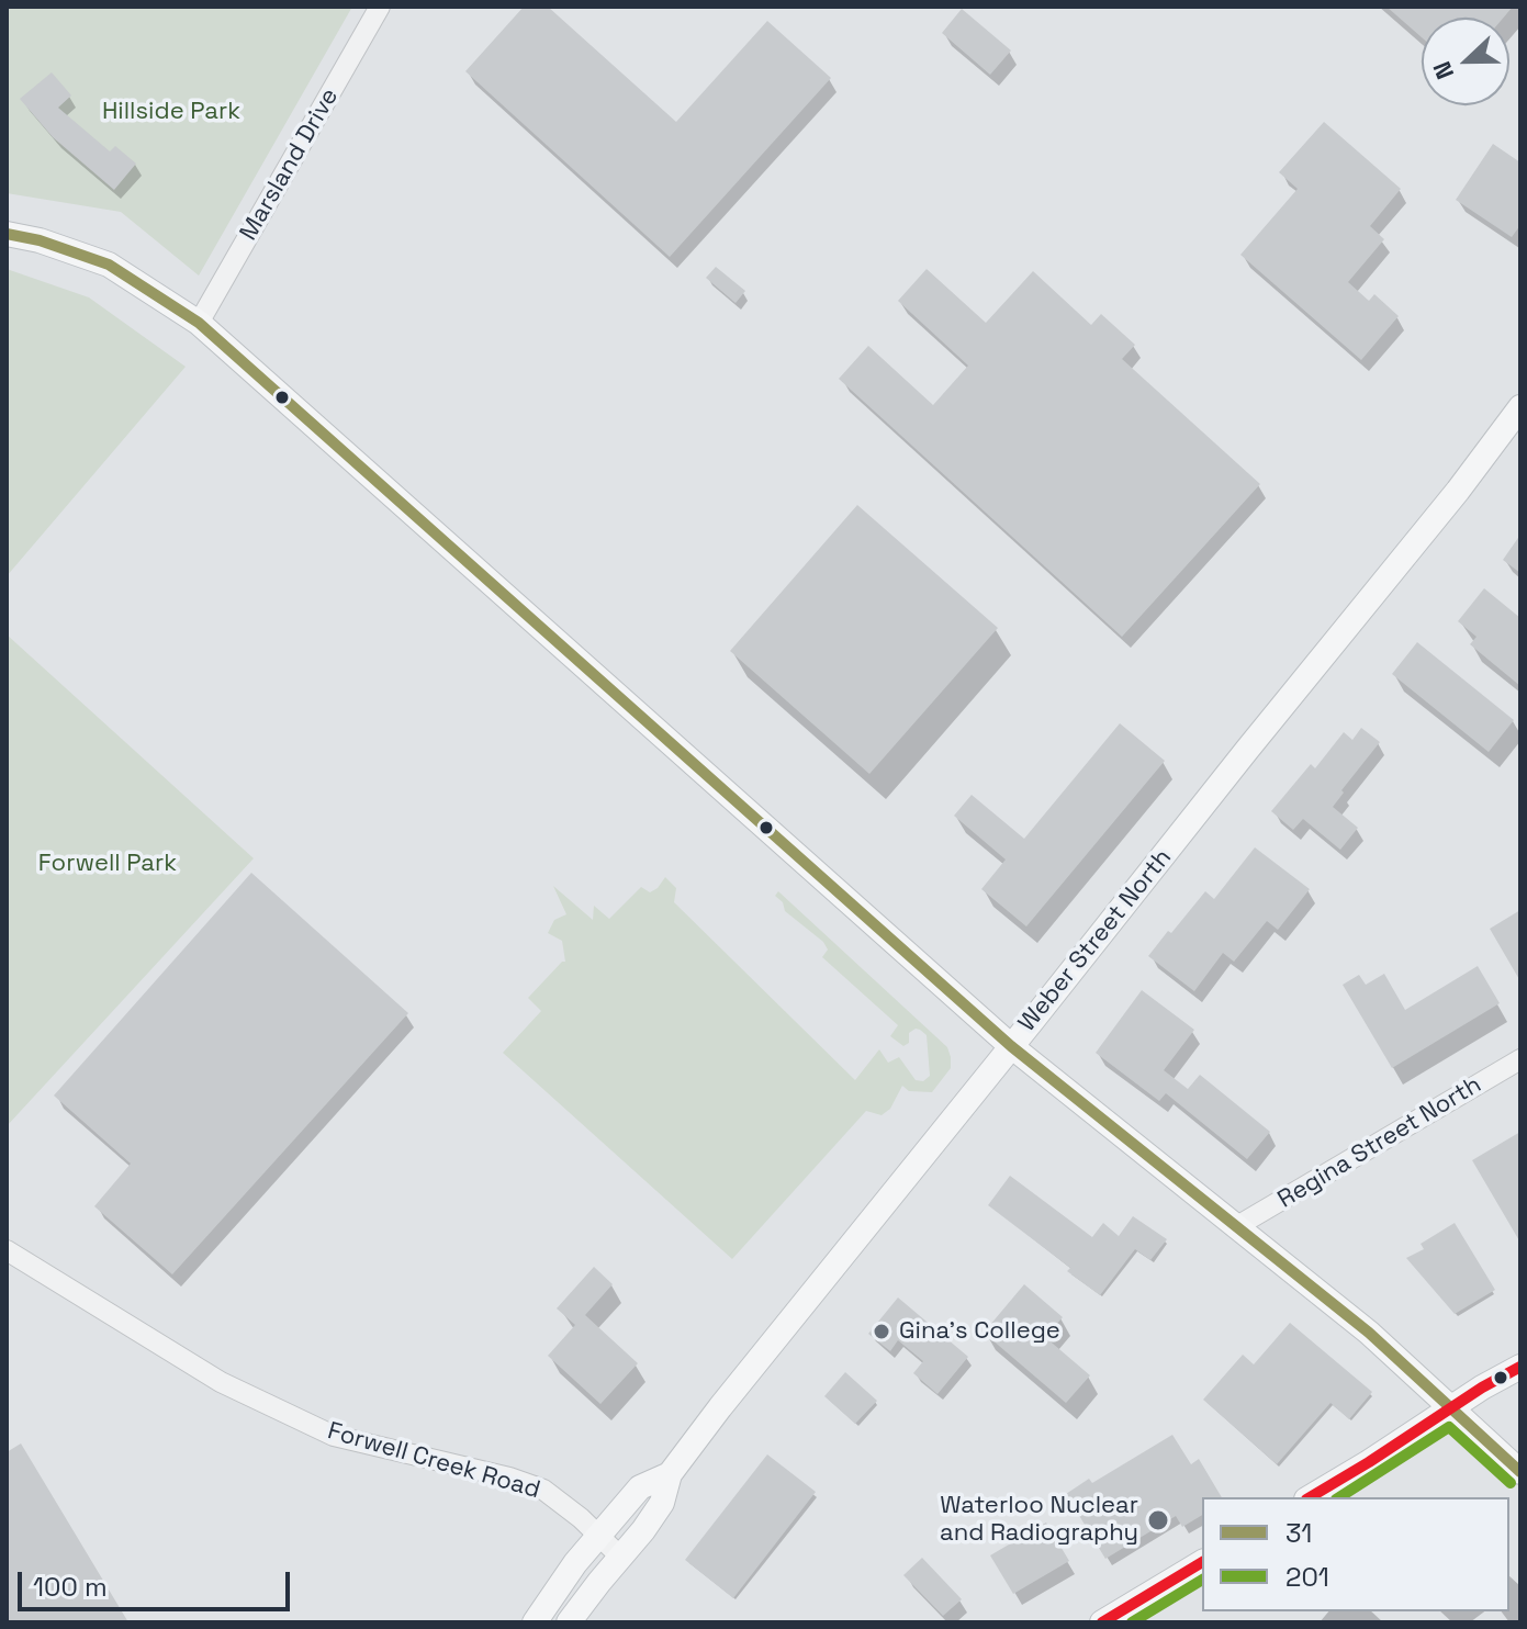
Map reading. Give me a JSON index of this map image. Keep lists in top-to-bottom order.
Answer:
{
  "streets": {
    "main road": ["Weber Street North"],
    "street": ["Marsland Drive", "Regina Street North", "Forwell Creek Road"]
  },
  "crossings": [
    ["Weber Street North", "Forwell Creek Road"]
  ],
  "parks": ["Hillside Park", "Forwell Park"],
  "places": ["Gina's College", "Waterloo Nuclear and Radiography"],
  "lines": ["transit line 31", "transit line 201"],
  "legend": ["31", "201"],
  "scale_bar": "100 m",
  "north": "left"
}
